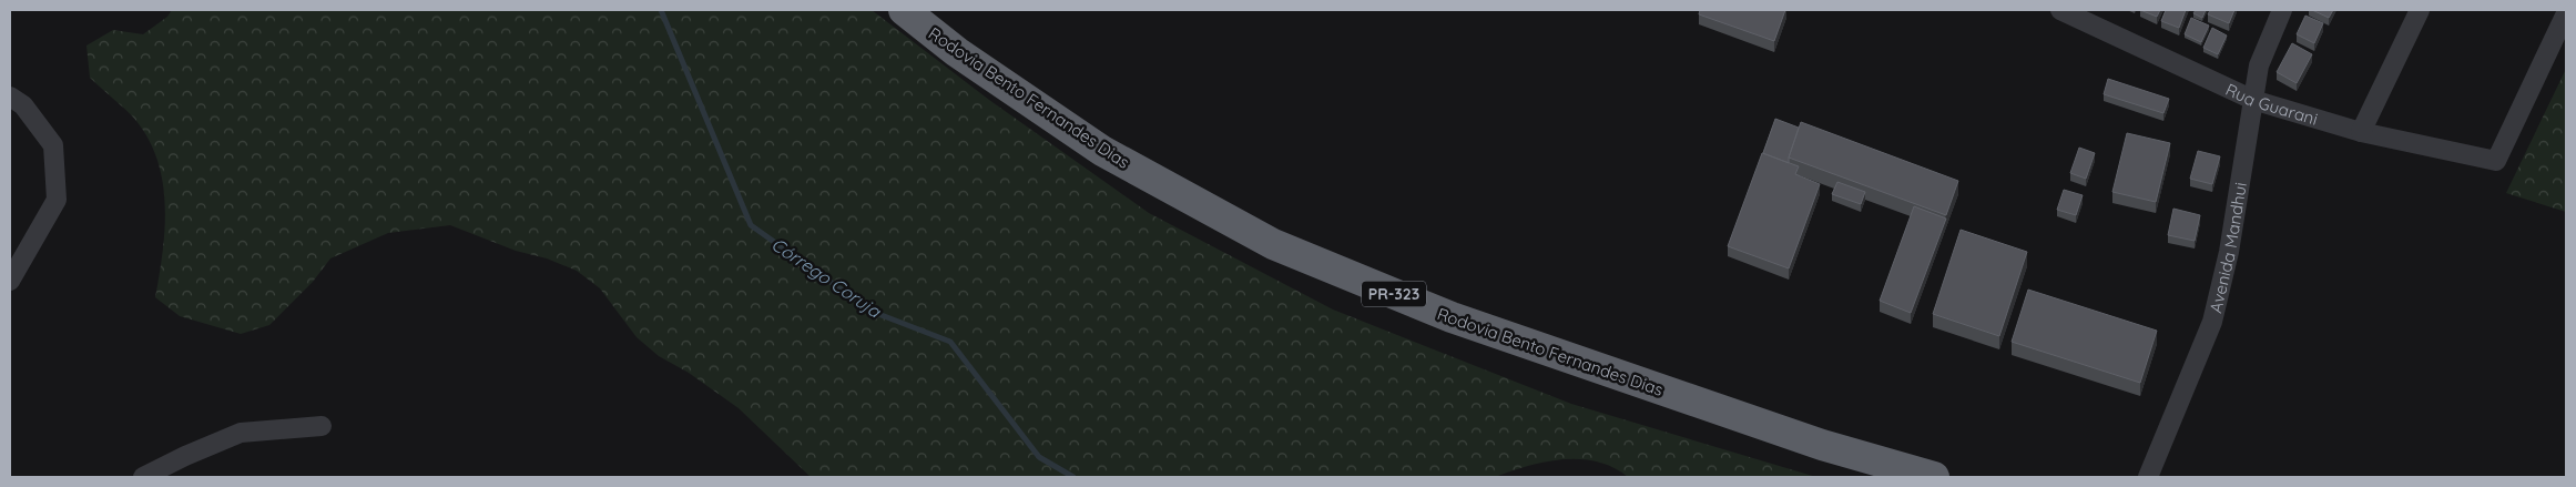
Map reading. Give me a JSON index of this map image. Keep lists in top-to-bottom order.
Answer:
{
  "streets": {
    "highway": ["Rodovia Bento Fernandes Dias", "PR-323"],
    "street": ["Rua Guarani", "Avenida Mandhui"]
  },
  "crossings": [
    ["Rua Guarani", "Avenida Mandhui"]
  ],
  "water": ["Córrego Coruja"]
}
